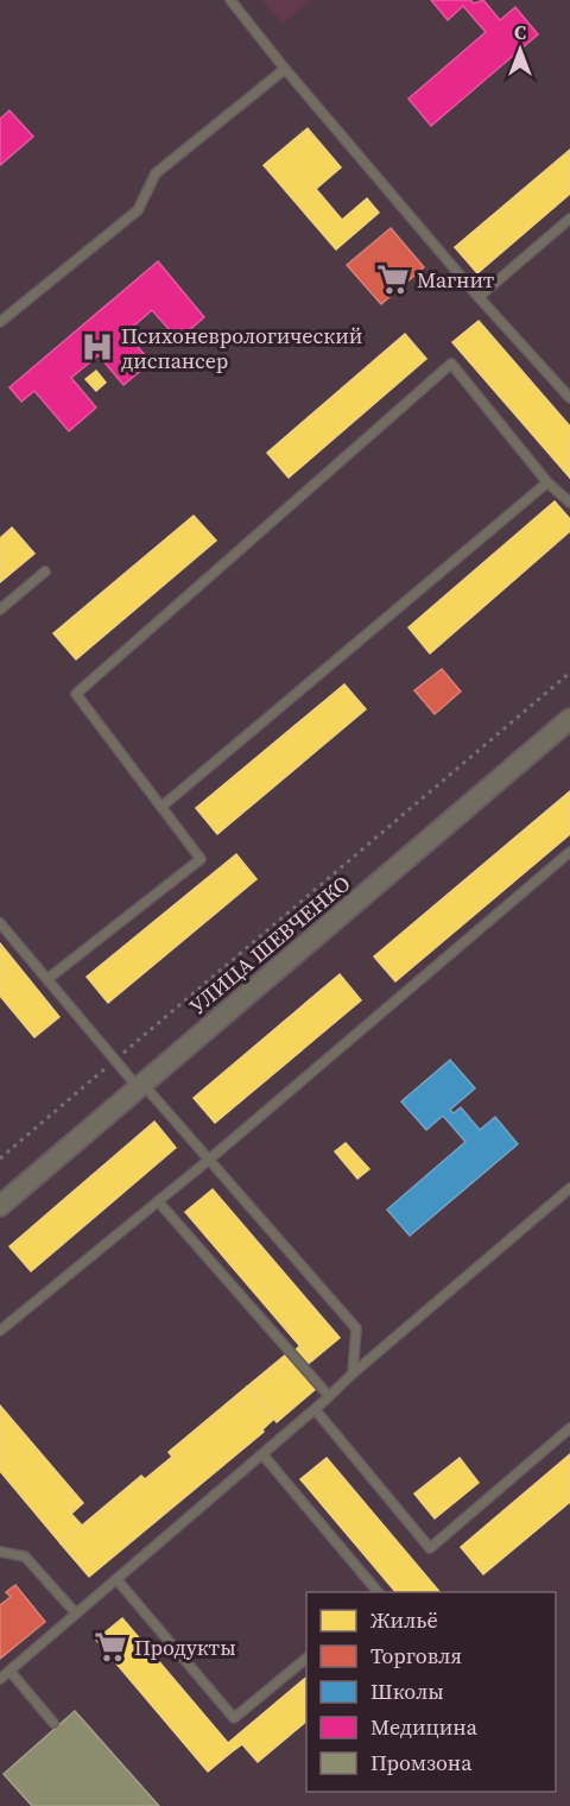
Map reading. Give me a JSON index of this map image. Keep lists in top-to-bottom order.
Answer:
{
  "streets": {
    "street": ["УЛИЦА ШЕВЧЕНКО"]
  },
  "places": {
    "supermarket": ["Магнит", "Продукты"],
    "hospital": ["Психоневрологический диспансер"]
  },
  "legend": [
    "Жильё",
    "Торговля",
    "Школы",
    "Медицина",
    "Промзона"
  ],
  "north": "top"
}
